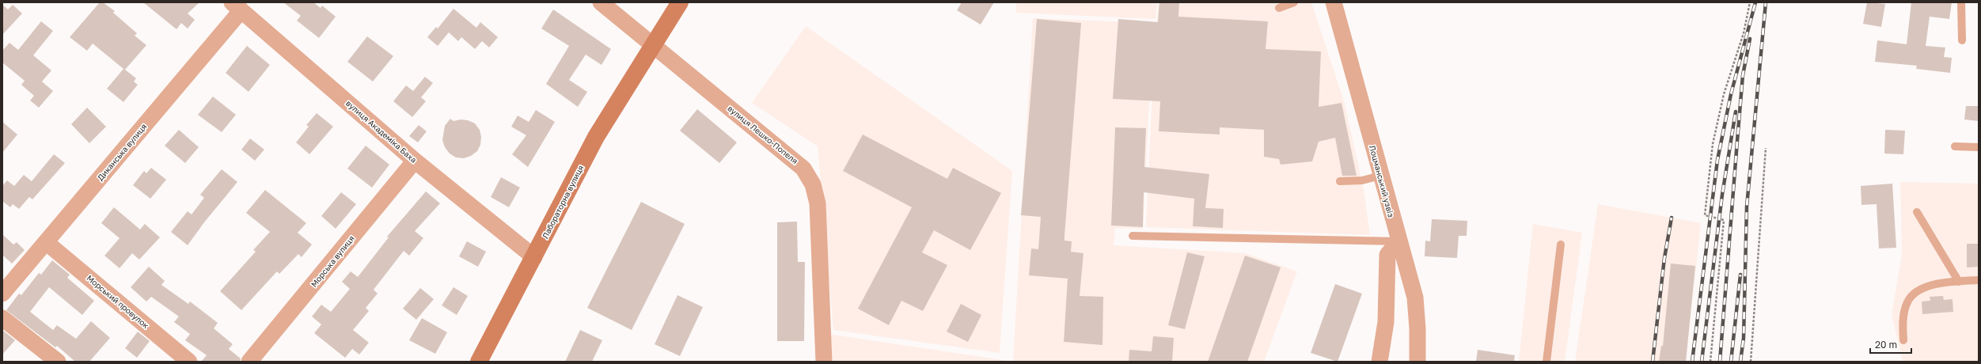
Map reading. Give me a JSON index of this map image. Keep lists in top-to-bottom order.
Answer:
{
  "streets": {
    "main road": ["Лабораторна вулиця"],
    "street": [
      "вулиця Академіка Баха",
      "вулиця Лешко-Попеля",
      "Диканська вулиця",
      "Лоцманський узвіз",
      "Морська вулиця",
      "Морський провулок"
    ]
  },
  "crossings": [
    ["вулиця Академіка Баха", "Диканська вулиця"],
    ["вулиця Академіка Баха", "Лабораторна вулиця"],
    ["вулиця Академіка Баха", "Морська вулиця"],
    ["вулиця Лешко-Попеля", "Лабораторна вулиця"],
    ["Диканська вулиця", "Морський провулок"]
  ],
  "scale_bar": "20 m"
}
